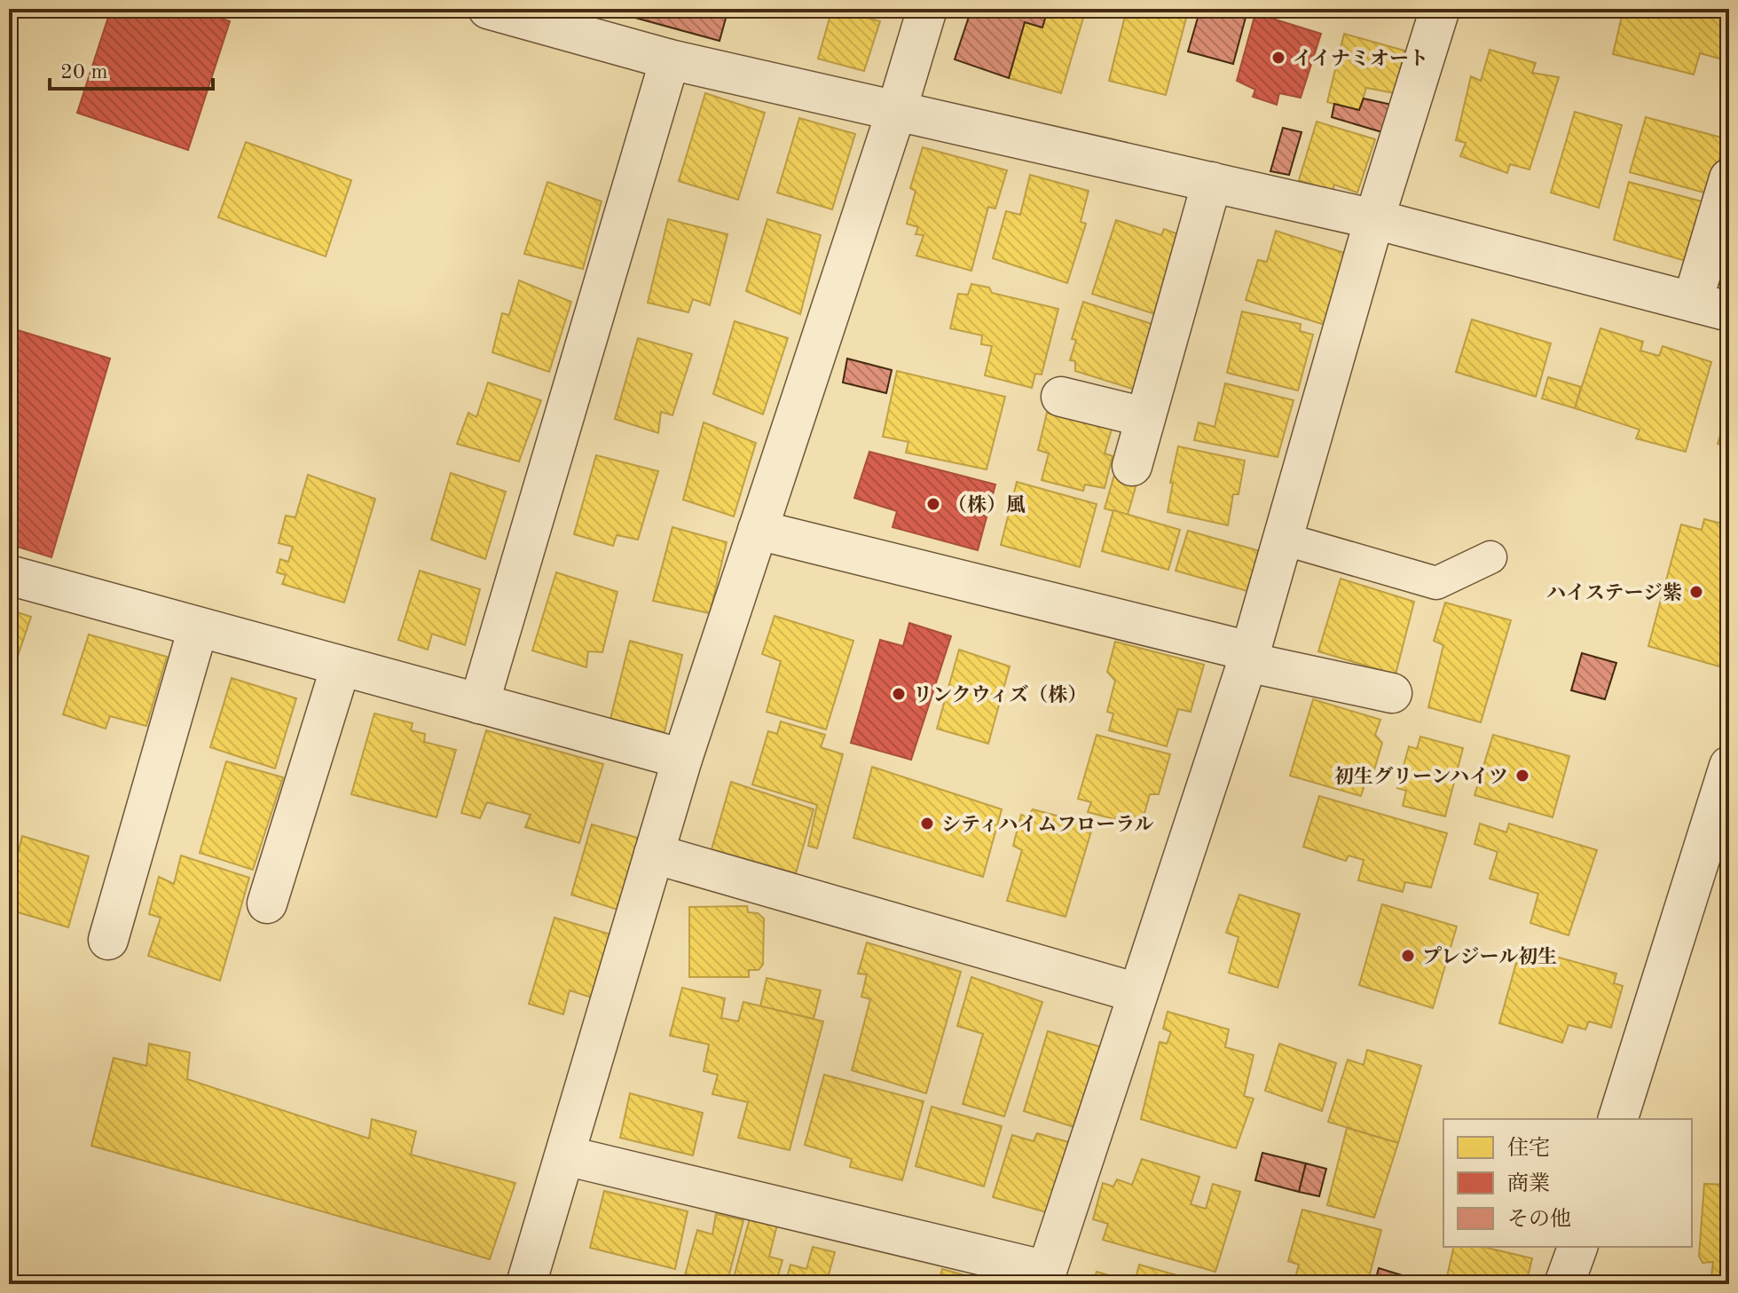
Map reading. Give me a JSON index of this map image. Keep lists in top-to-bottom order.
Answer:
{
  "places": [
    "イイナミオート",
    "（株）風",
    "ハイステージ紫",
    "リンクウィズ（株）",
    "初生グリーンハイツ",
    "シティハイムフローラル",
    "プレジール初生"
  ],
  "legend": ["住宅", "商業", "その他"],
  "scale_bar": "20 m"
}
